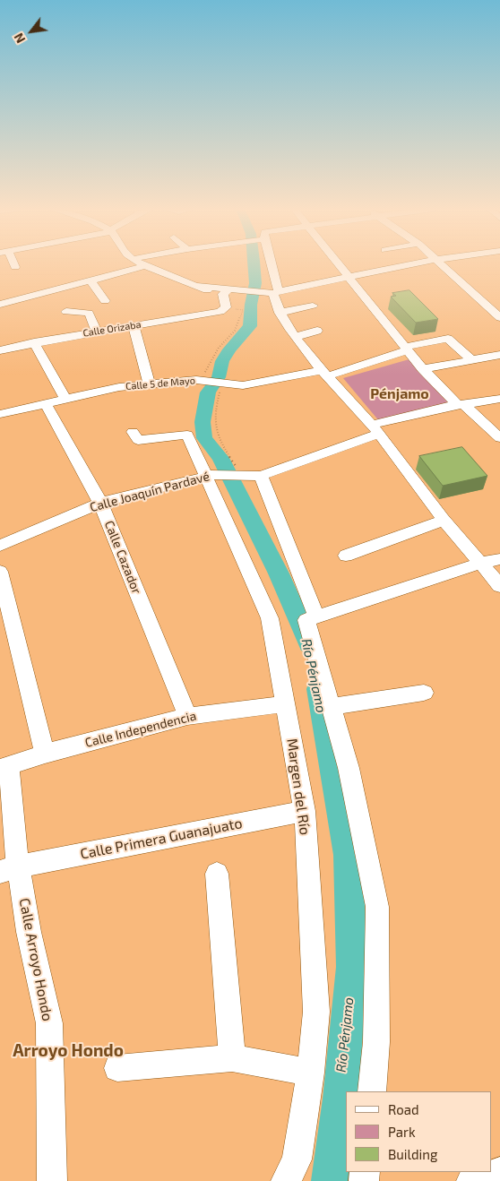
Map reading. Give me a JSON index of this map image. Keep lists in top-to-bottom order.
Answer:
{
  "streets": {
    "street": [
      "Calle Orizaba",
      "Calle 5 de Mayo",
      "Calle Joaquín Pardavé",
      "Calle Cazador",
      "Calle Independencia",
      "Margen del Río",
      "Calle Primera Guanajuato",
      "Calle Arroyo Hondo"
    ]
  },
  "crossings": [
    ["Calle 5 de Mayo", "Calle Cazador"],
    ["Calle Joaquín Pardavé", "Calle Cazador"],
    ["Calle Joaquín Pardavé", "Margen del Río"],
    ["Calle Cazador", "Calle Independencia"],
    ["Calle Independencia", "Margen del Río"],
    ["Calle Independencia", "Calle Arroyo Hondo"],
    ["Margen del Río", "Calle Primera Guanajuato"],
    ["Calle Primera Guanajuato", "Calle Arroyo Hondo"]
  ],
  "districts": ["Pénjamo", "Arroyo Hondo"],
  "water": ["Río Pénjamo"],
  "legend": ["Road", "Park", "Building"],
  "north": "bottom left"
}
